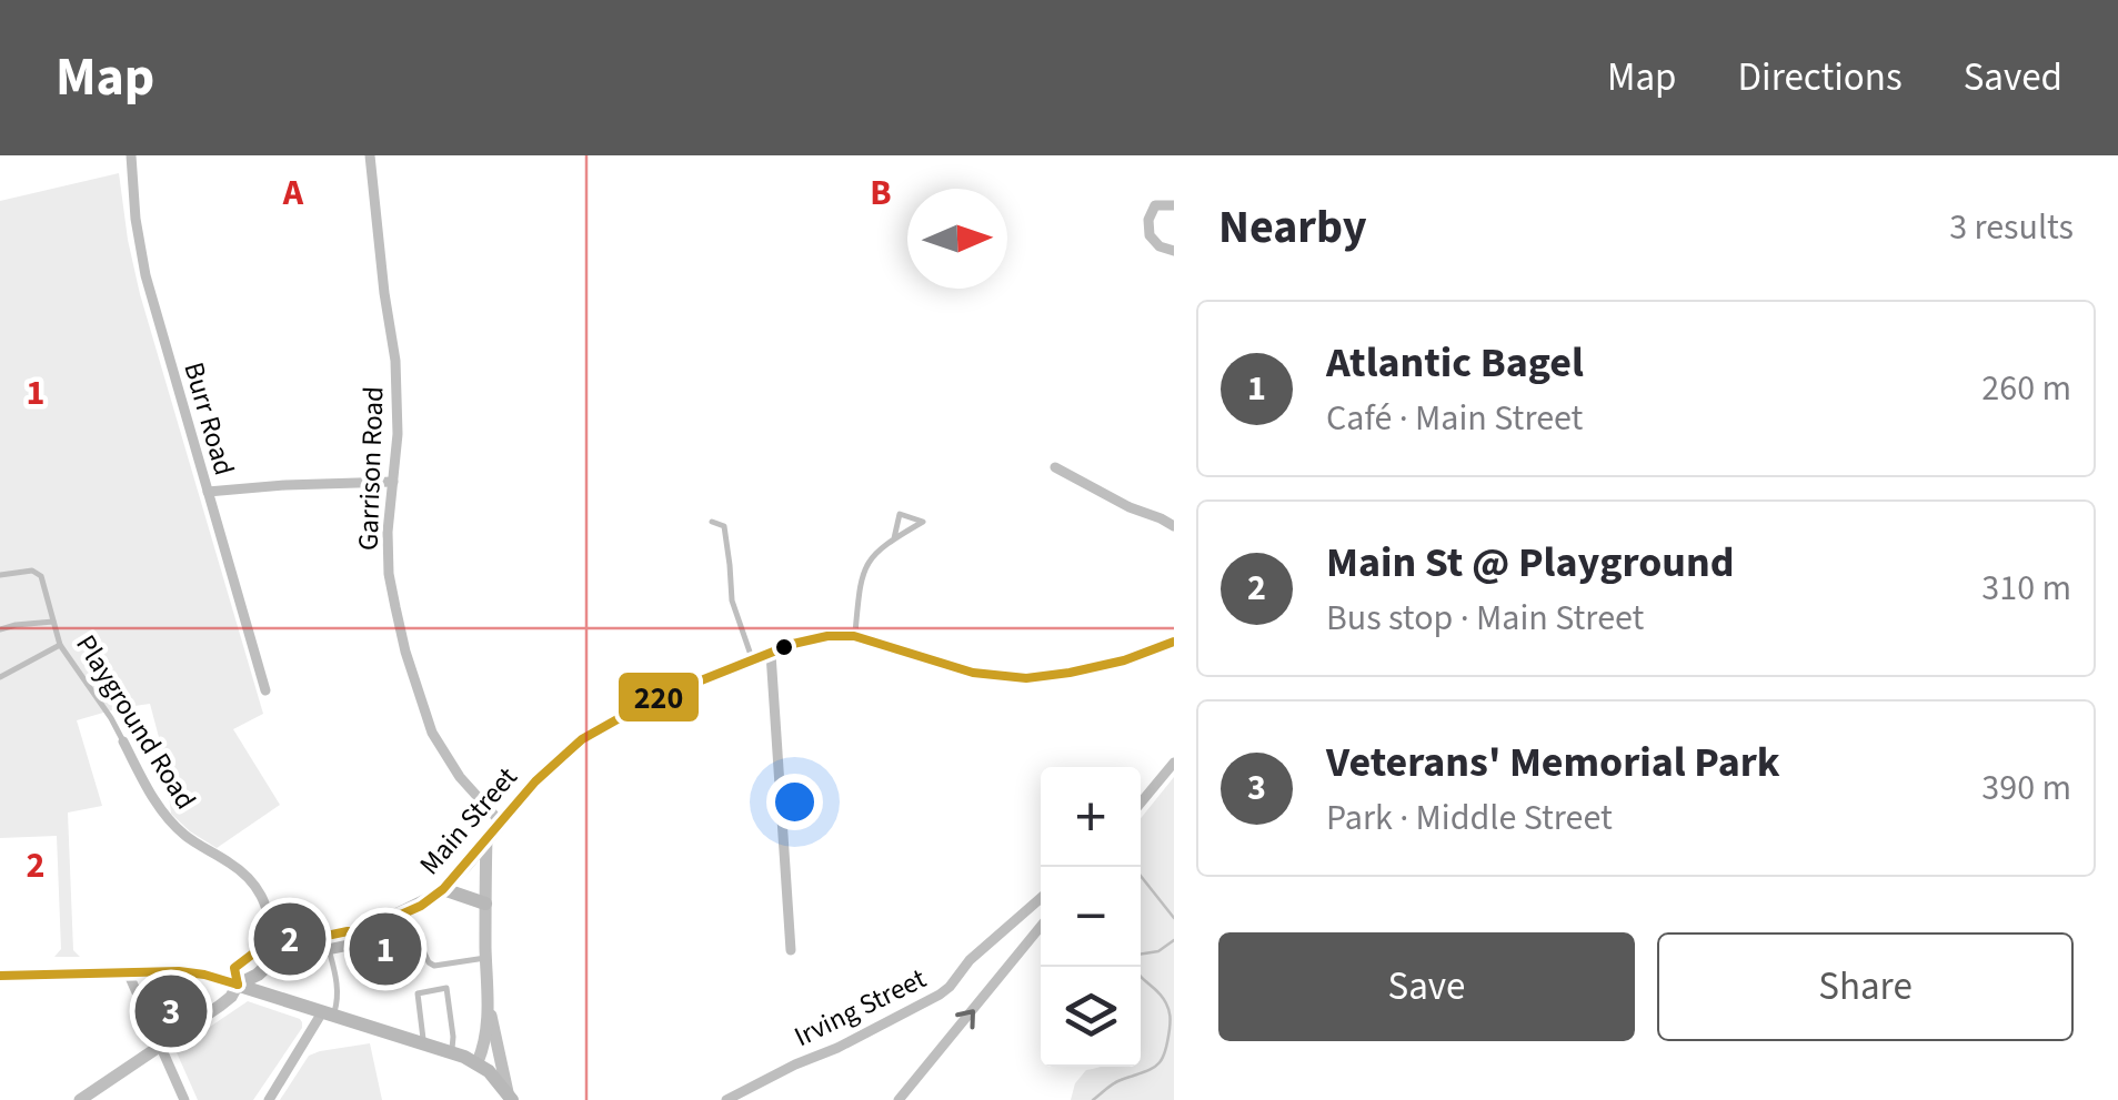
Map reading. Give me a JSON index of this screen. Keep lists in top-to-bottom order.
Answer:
{
  "streets": {
    "main road": ["Main Street"],
    "street": [
      "Burr Road",
      "Garrison Road",
      "Playground Road",
      "Irving Street"
    ]
  },
  "crossings": [
    ["Garrison Road", "Main Street"],
    ["Playground Road", "Main Street"]
  ],
  "lines": ["transit line 220"],
  "north": "right",
  "page": {
    "header": "Map",
    "nav": ["Map", "Directions", "Saved"],
    "heading": ["Nearby", "3 results"],
    "list": [
      {
        "mark": "1",
        "name": "Atlantic Bagel",
        "note": "Café · Main Street",
        "value": "260 m"
      },
      {
        "mark": "2",
        "name": "Main St @ Playground",
        "note": "Bus stop · Main Street",
        "value": "310 m"
      },
      {
        "mark": "3",
        "name": "Veterans' Memorial Park",
        "note": "Park · Middle Street",
        "value": "390 m"
      }
    ],
    "map_buttons": ["+", "−"],
    "pins": ["2", "1", "3"],
    "buttons": ["Save", "Share"]
  },
  "grid": {
    "columns": ["A", "B"],
    "rows": ["1", "2"]
  }
}
